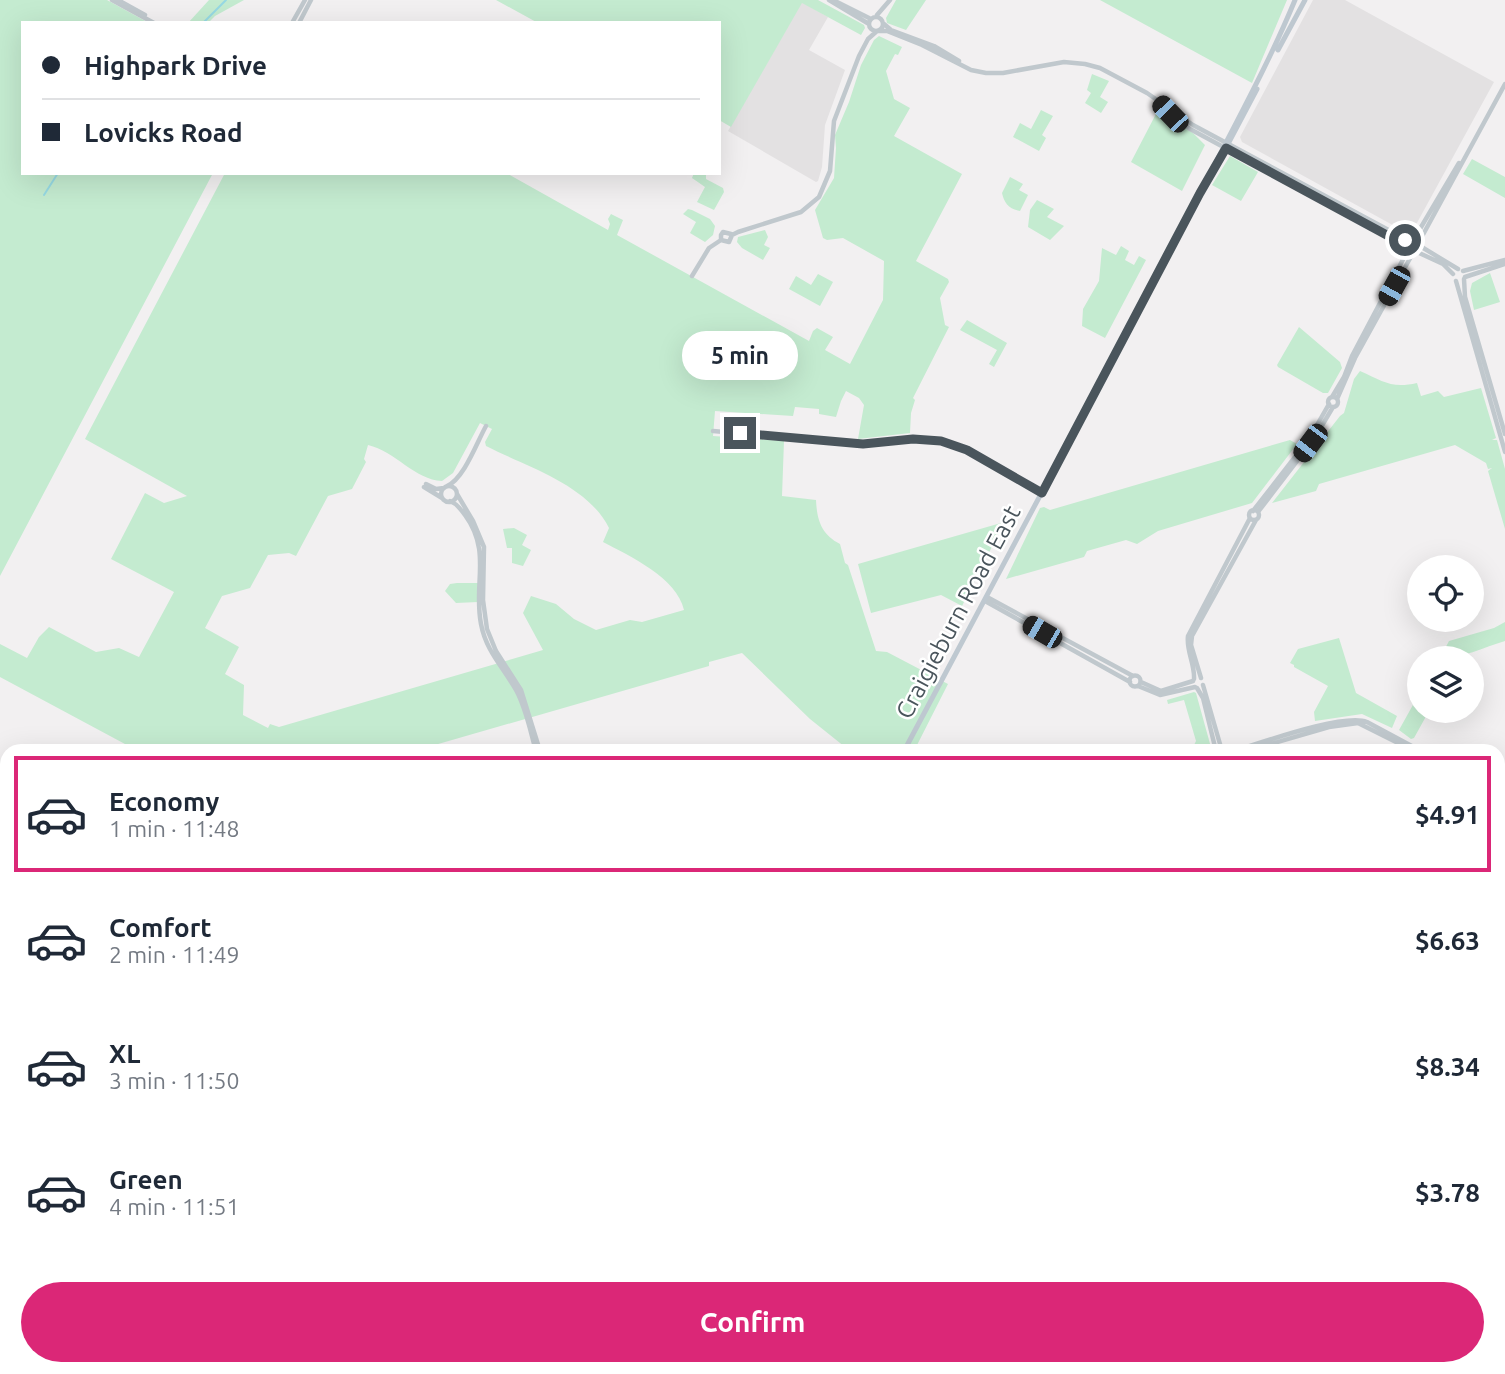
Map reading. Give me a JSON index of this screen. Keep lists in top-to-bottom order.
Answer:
{
  "streets": {
    "main road": ["Craigieburn Road East"]
  },
  "page": {
    "banner": ["Highpark Drive", "Lovicks Road"],
    "bubble": "5 min",
    "list": [
      {
        "name": "Economy",
        "note": "1 min · 11:48",
        "value": "$4.91"
      },
      {
        "name": "Comfort",
        "note": "2 min · 11:49",
        "value": "$6.63"
      },
      {
        "name": "XL",
        "note": "3 min · 11:50",
        "value": "$8.34"
      },
      {
        "name": "Green",
        "note": "4 min · 11:51",
        "value": "$3.78"
      }
    ],
    "buttons": "Confirm"
  }
}
